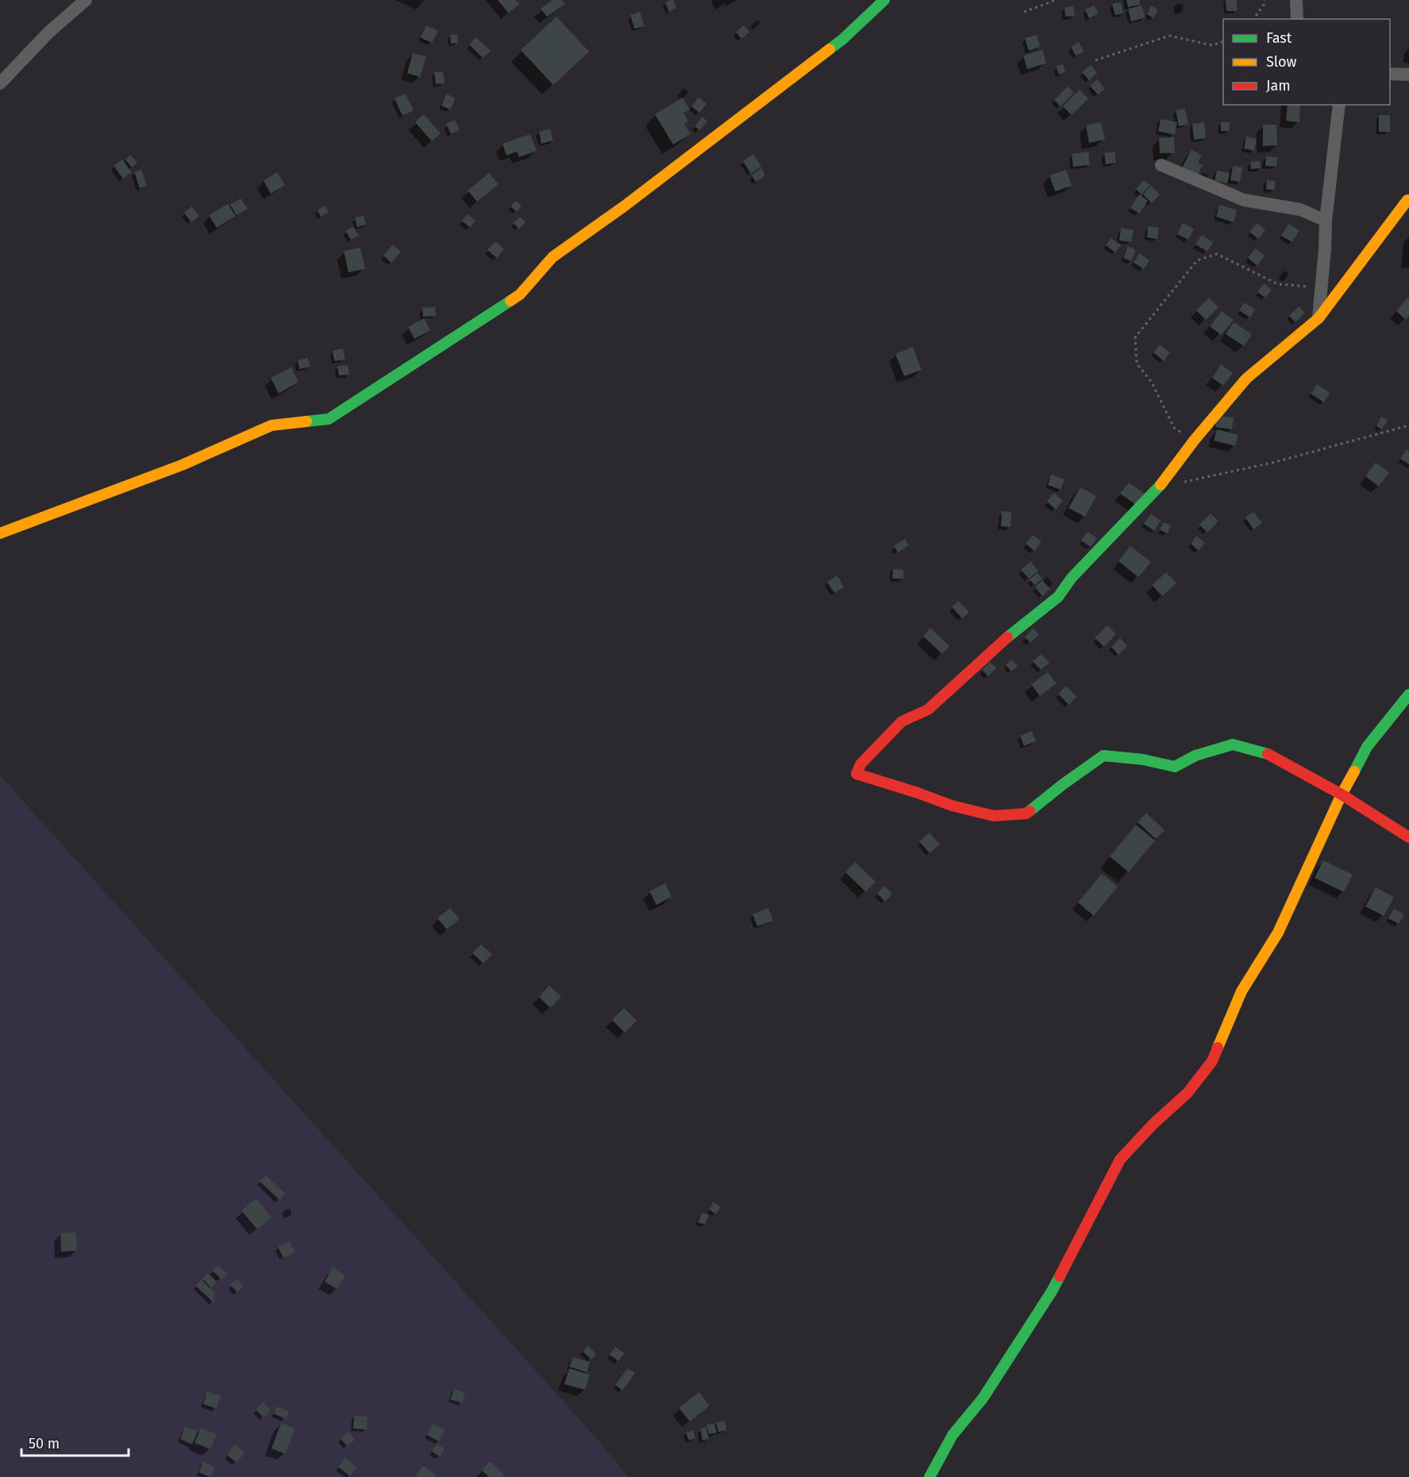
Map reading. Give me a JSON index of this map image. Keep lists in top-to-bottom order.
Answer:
{
  "legend": ["Fast", "Slow", "Jam"],
  "scale_bar": "50 m"
}
